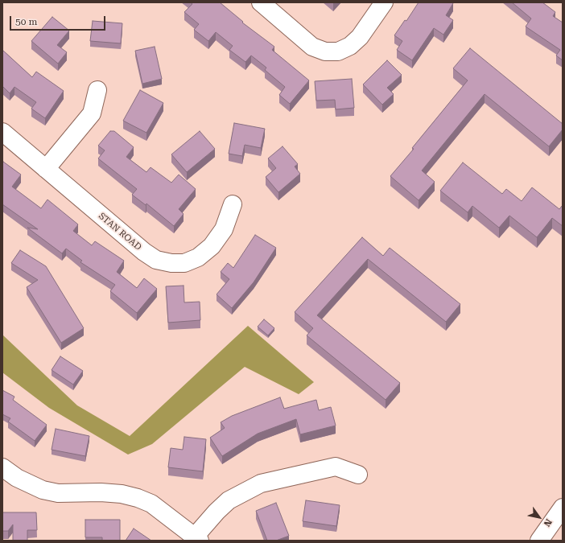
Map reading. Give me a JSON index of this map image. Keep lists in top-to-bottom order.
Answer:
{
  "streets": {
    "street": ["STAN ROAD"]
  },
  "scale_bar": "50 m",
  "north": "bottom right"
}
